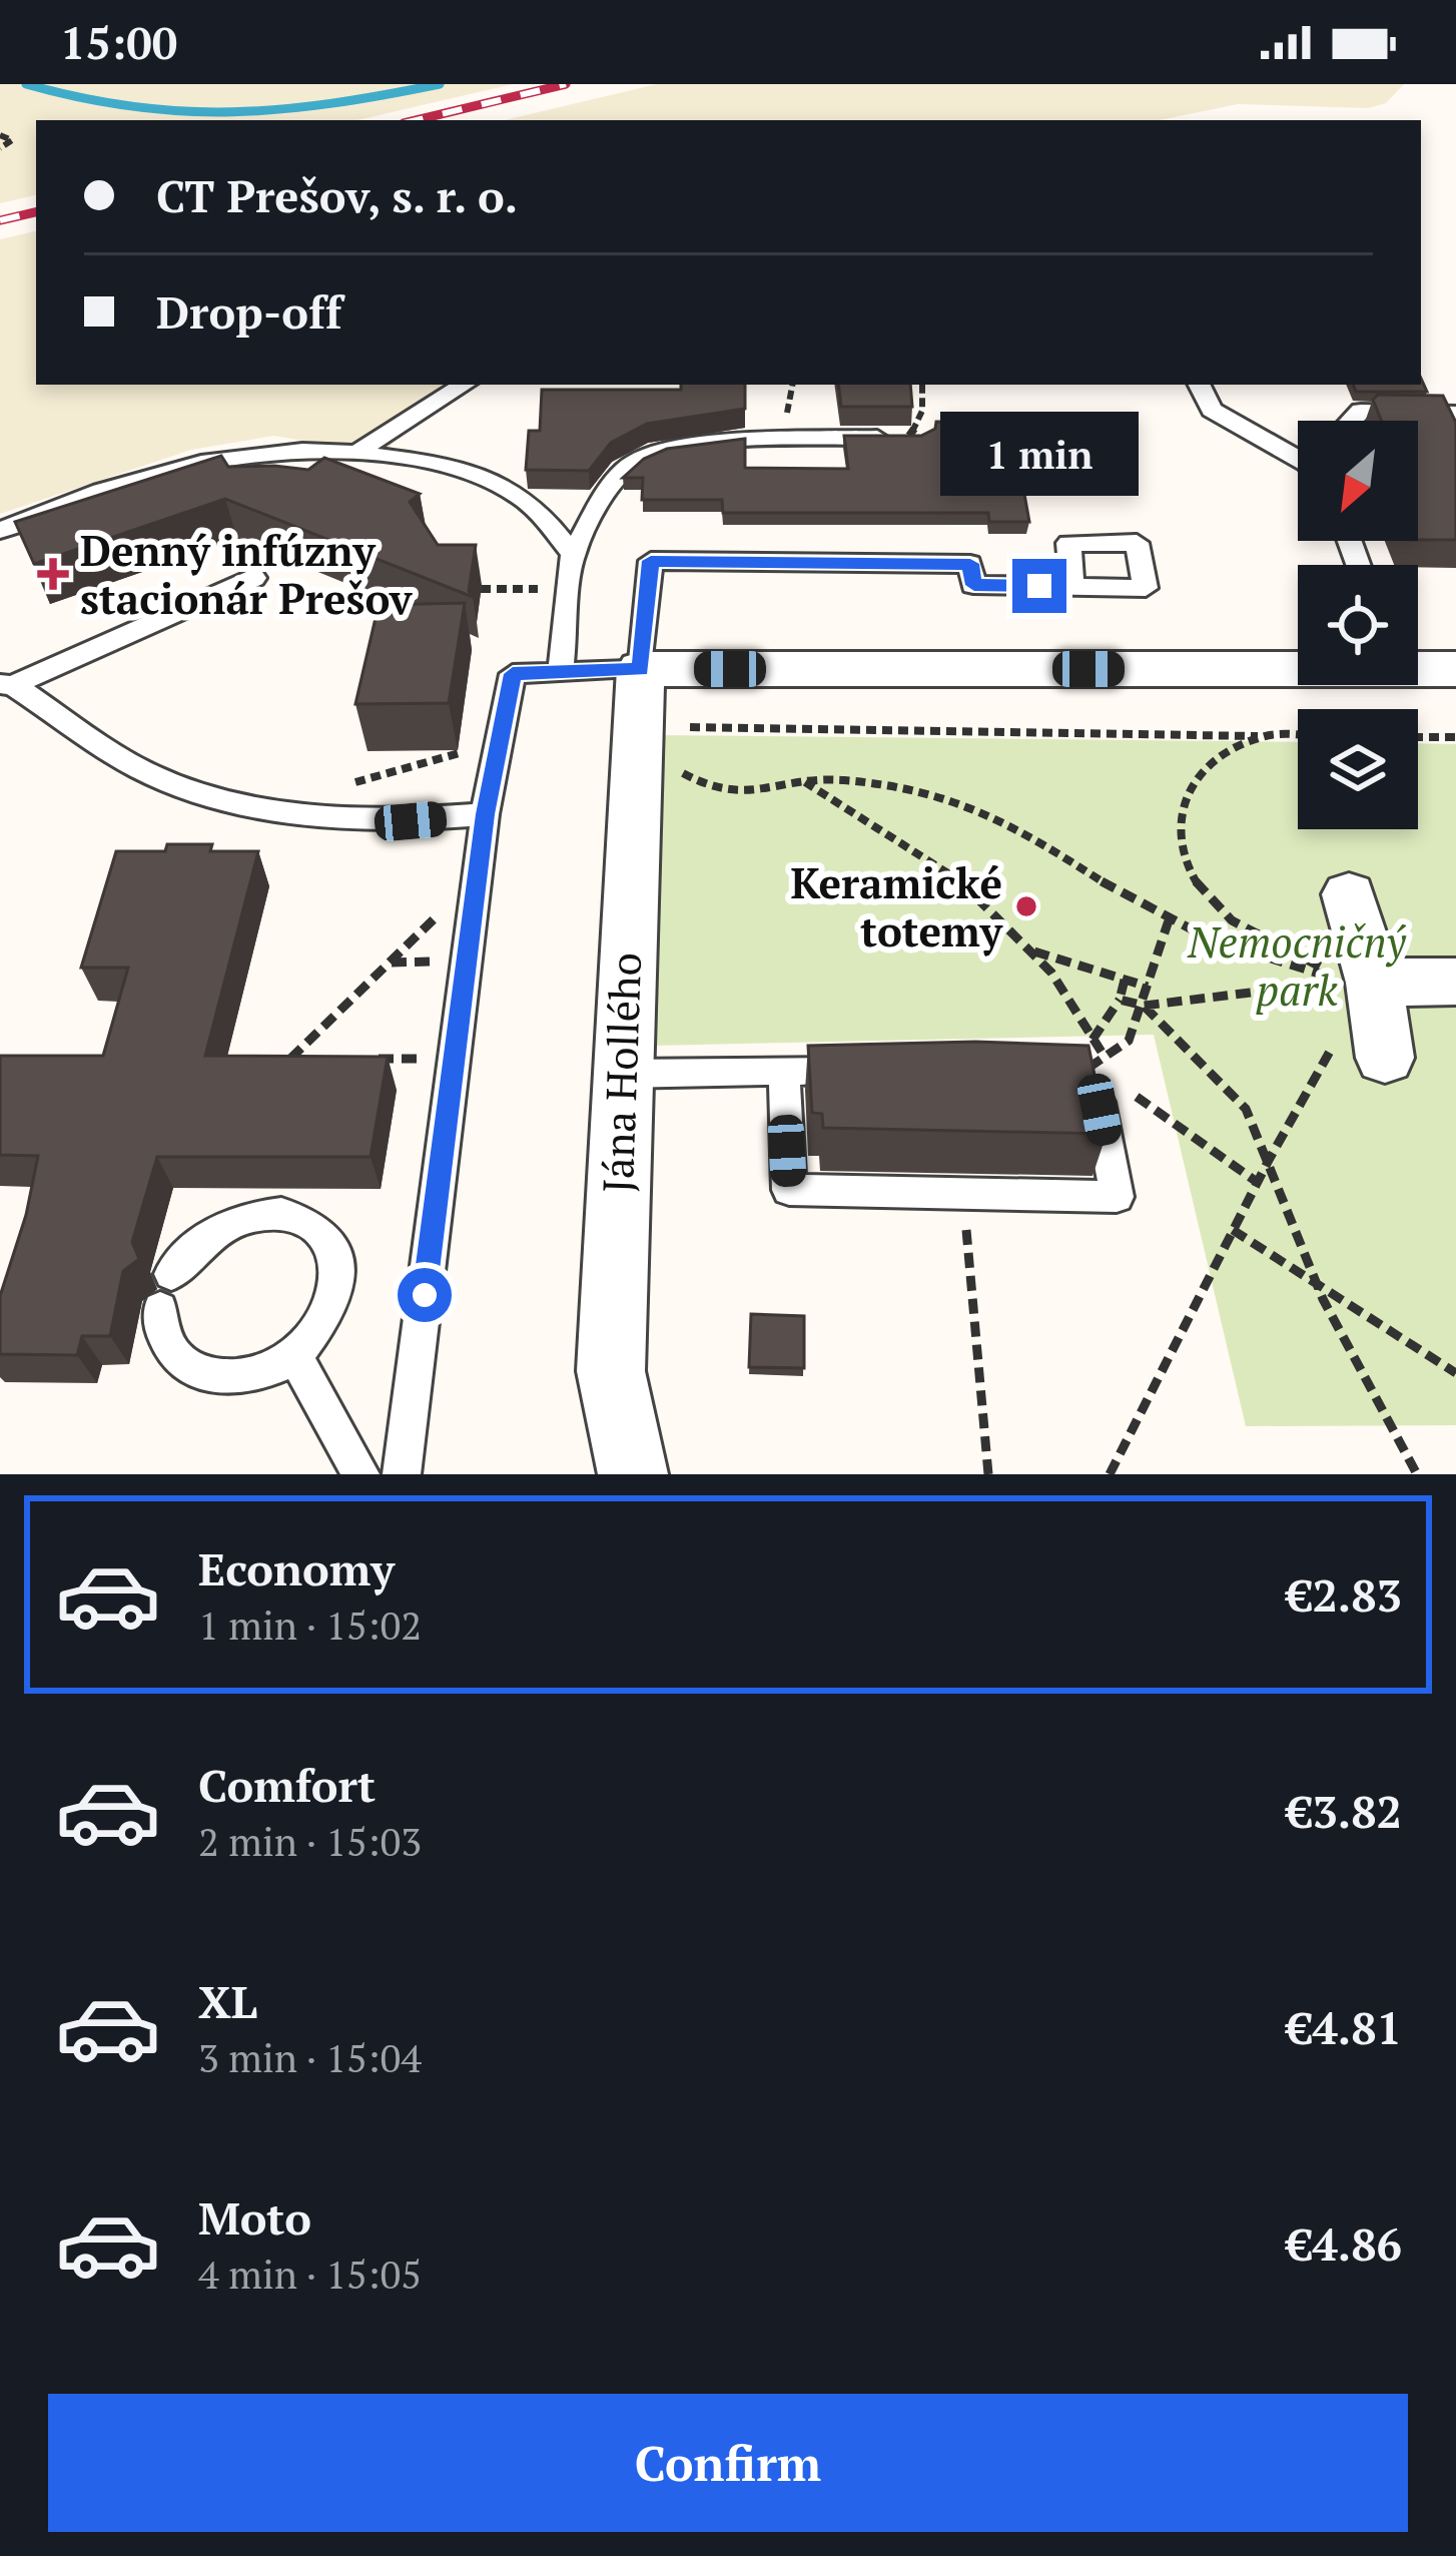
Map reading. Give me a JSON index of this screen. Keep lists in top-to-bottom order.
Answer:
{
  "streets": {
    "street": ["Jána Hollého"]
  },
  "parks": ["Nemocničný park"],
  "places": {
    "health": ["Denný infúzny stacionár Prešov"],
    "other": ["Keramické totemy"]
  },
  "north": "bottom left",
  "page": {
    "status": "15:00",
    "banner": ["CT Prešov, s. r. o.", "Drop-off"],
    "bubble": "1 min",
    "list": [
      {
        "name": "Economy",
        "note": "1 min · 15:02",
        "value": "€2.83"
      },
      {
        "name": "Comfort",
        "note": "2 min · 15:03",
        "value": "€3.82"
      },
      {
        "name": "XL",
        "note": "3 min · 15:04",
        "value": "€4.81"
      },
      {
        "name": "Moto",
        "note": "4 min · 15:05",
        "value": "€4.86"
      }
    ],
    "buttons": "Confirm"
  }
}
